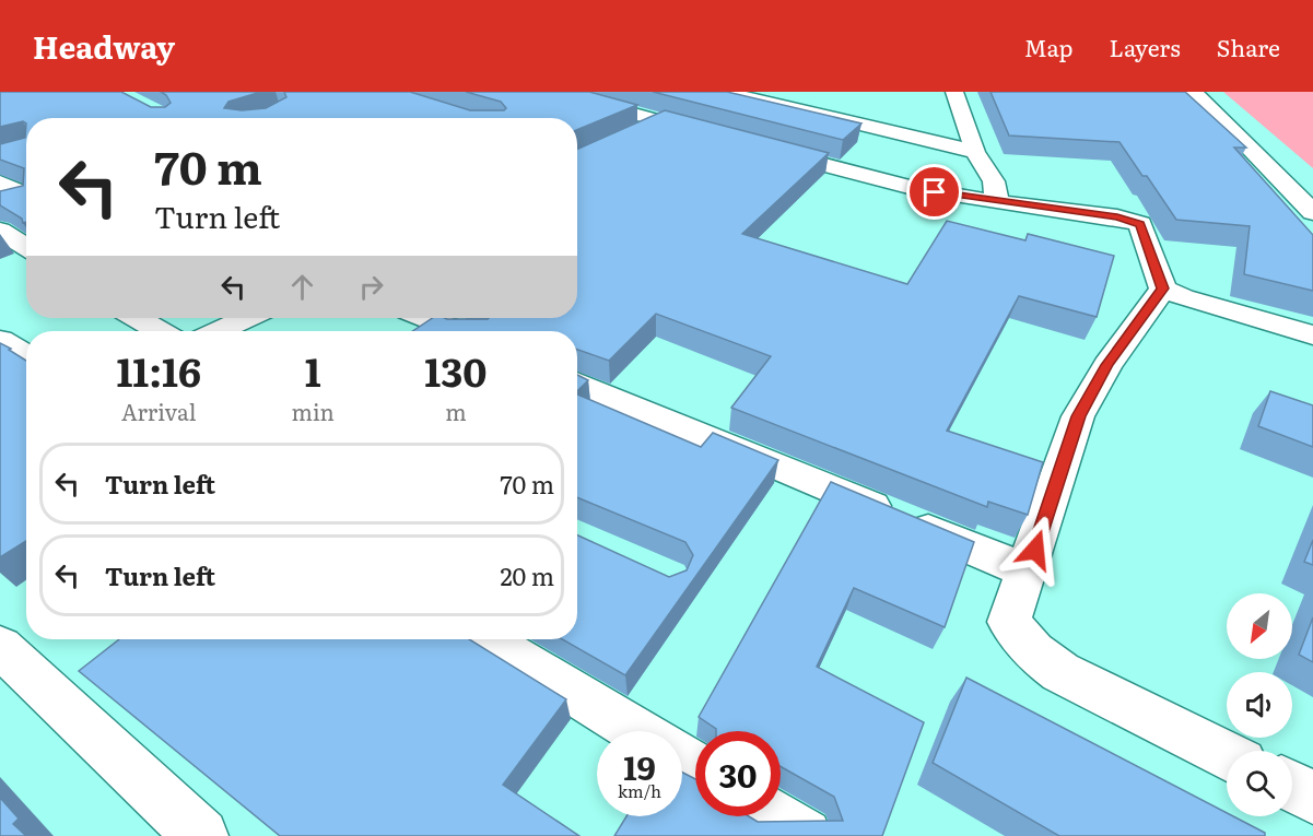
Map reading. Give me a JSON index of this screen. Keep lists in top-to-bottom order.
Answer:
{
  "north": "bottom left",
  "page": {
    "header": "Headway",
    "nav": ["Map", "Layers", "Share"],
    "turn": ["70 m", "Turn left"],
    "eta": [
      "11:16",
      "Arrival",
      "1",
      "min",
      "130",
      "m"
    ],
    "list": [
      {
        "name": "Turn left",
        "value": "70 m"
      },
      {
        "name": "Turn left",
        "value": "20 m"
      }
    ],
    "speed": "19 km/h",
    "limit": "30"
  }
}
